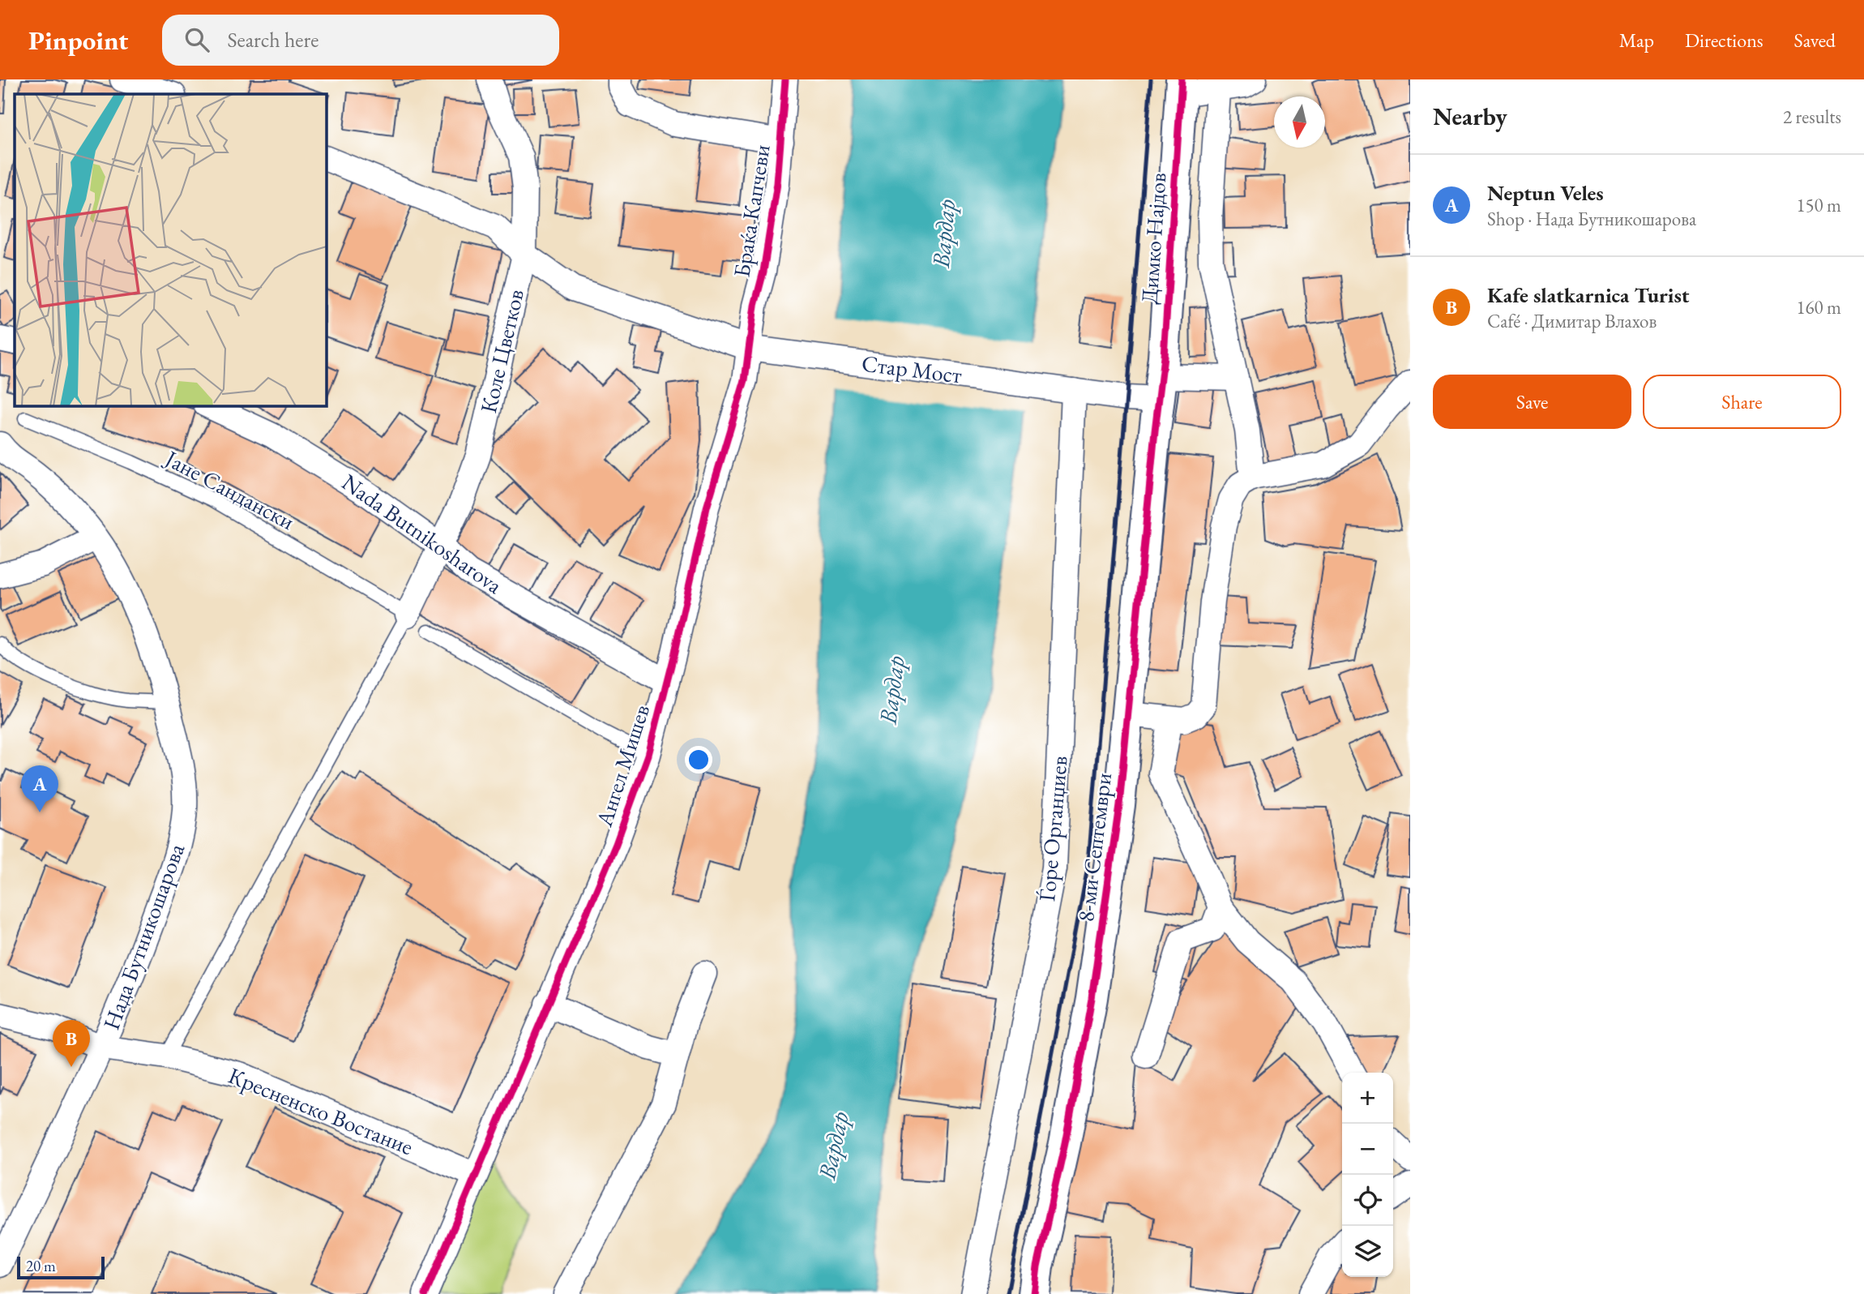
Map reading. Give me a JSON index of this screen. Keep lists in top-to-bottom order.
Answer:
{
  "streets": {
    "main road": ["Димко Најдов", "8-ми Септември"],
    "street": [
      "Браќа Капчеви",
      "Коле Цветков",
      "Стар Мост",
      "Nada Butnikosharova",
      "Ангел Мишев",
      "Ѓоре Органџиев",
      "Нада Бутникошарова",
      "Кресненско Востание"
    ],
    "lane": ["Јане Сандански"]
  },
  "crossings": [
    ["Браќа Капчеви", "Стар Мост"],
    ["Браќа Капчеви", "Ангел Мишев"],
    ["Димко Најдов", "Стар Мост"],
    ["Димко Најдов", "8-ми Септември"],
    ["Коле Цветков", "Стар Мост"],
    ["Коле Цветков", "Јане Сандански"],
    ["Коле Цветков", "Nada Butnikosharova"],
    ["Стар Мост", "Ангел Мишев"],
    ["Стар Мост", "Ѓоре Органџиев"],
    ["Стар Мост", "8-ми Септември"],
    ["Nada Butnikosharova", "Ангел Мишев"],
    ["Ангел Мишев", "Кресненско Востание"],
    ["Нада Бутникошарова", "Кресненско Востание"]
  ],
  "water": ["Вардар"],
  "scale_bar": "20 m",
  "north": "bottom",
  "page": {
    "header": "Pinpoint",
    "search": "Search here",
    "nav": ["Map", "Directions", "Saved"],
    "heading": ["Nearby", "2 results"],
    "list": [
      {
        "mark": "A",
        "name": "Neptun Veles",
        "note": "Shop · Нада Бутникошарова",
        "value": "150 m"
      },
      {
        "mark": "B",
        "name": "Kafe slatkarnica Turist",
        "note": "Café · Димитар Влахов",
        "value": "160 m"
      }
    ],
    "buttons": ["Save", "Share"],
    "pins": ["A", "B"],
    "map_buttons": ["+", "−"],
    "scale": "20 m"
  }
}
